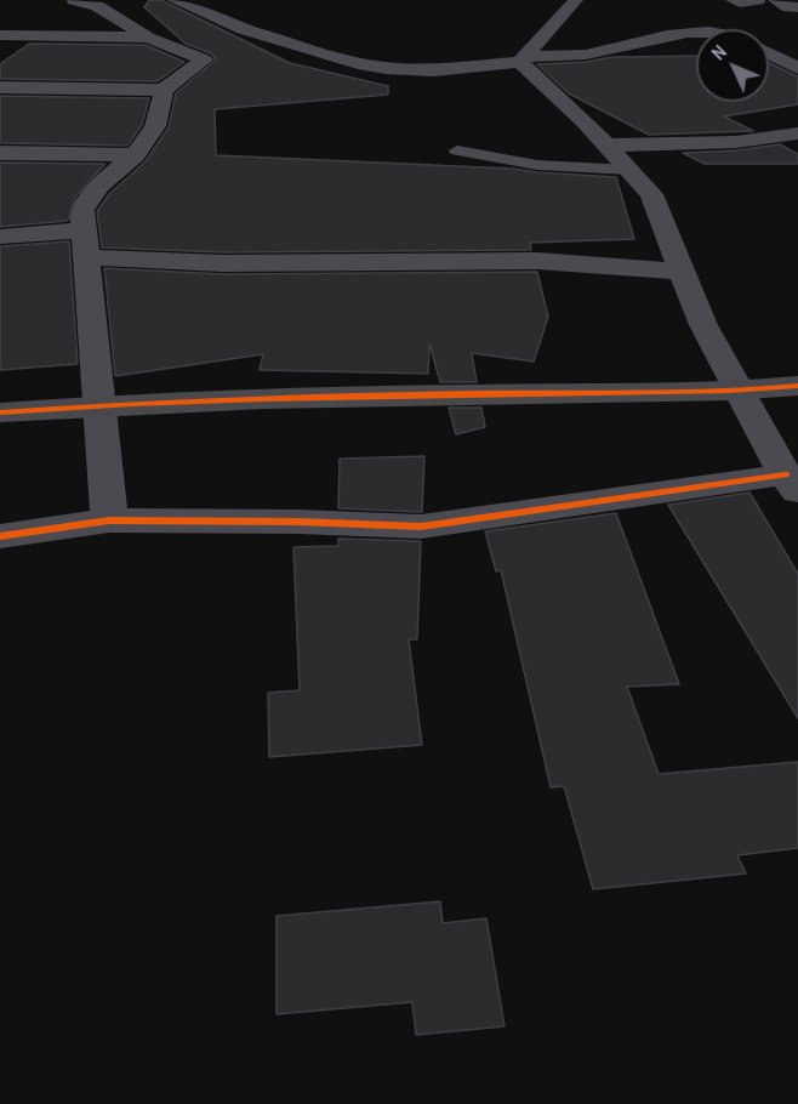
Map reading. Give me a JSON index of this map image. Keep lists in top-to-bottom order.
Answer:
{
  "north": "top left"
}
